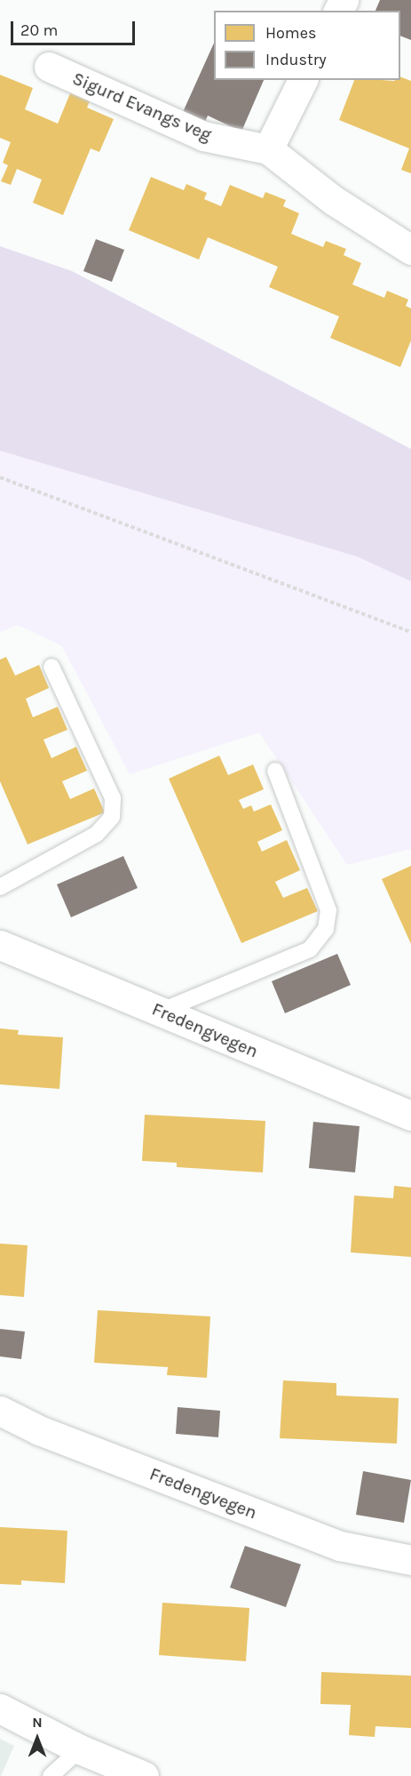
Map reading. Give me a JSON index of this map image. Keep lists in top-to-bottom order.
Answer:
{
  "streets": {
    "street": ["Sigurd Evangs veg", "Fredengvegen"]
  },
  "legend": ["Homes", "Industry"],
  "scale_bar": "20 m",
  "north": "top"
}
